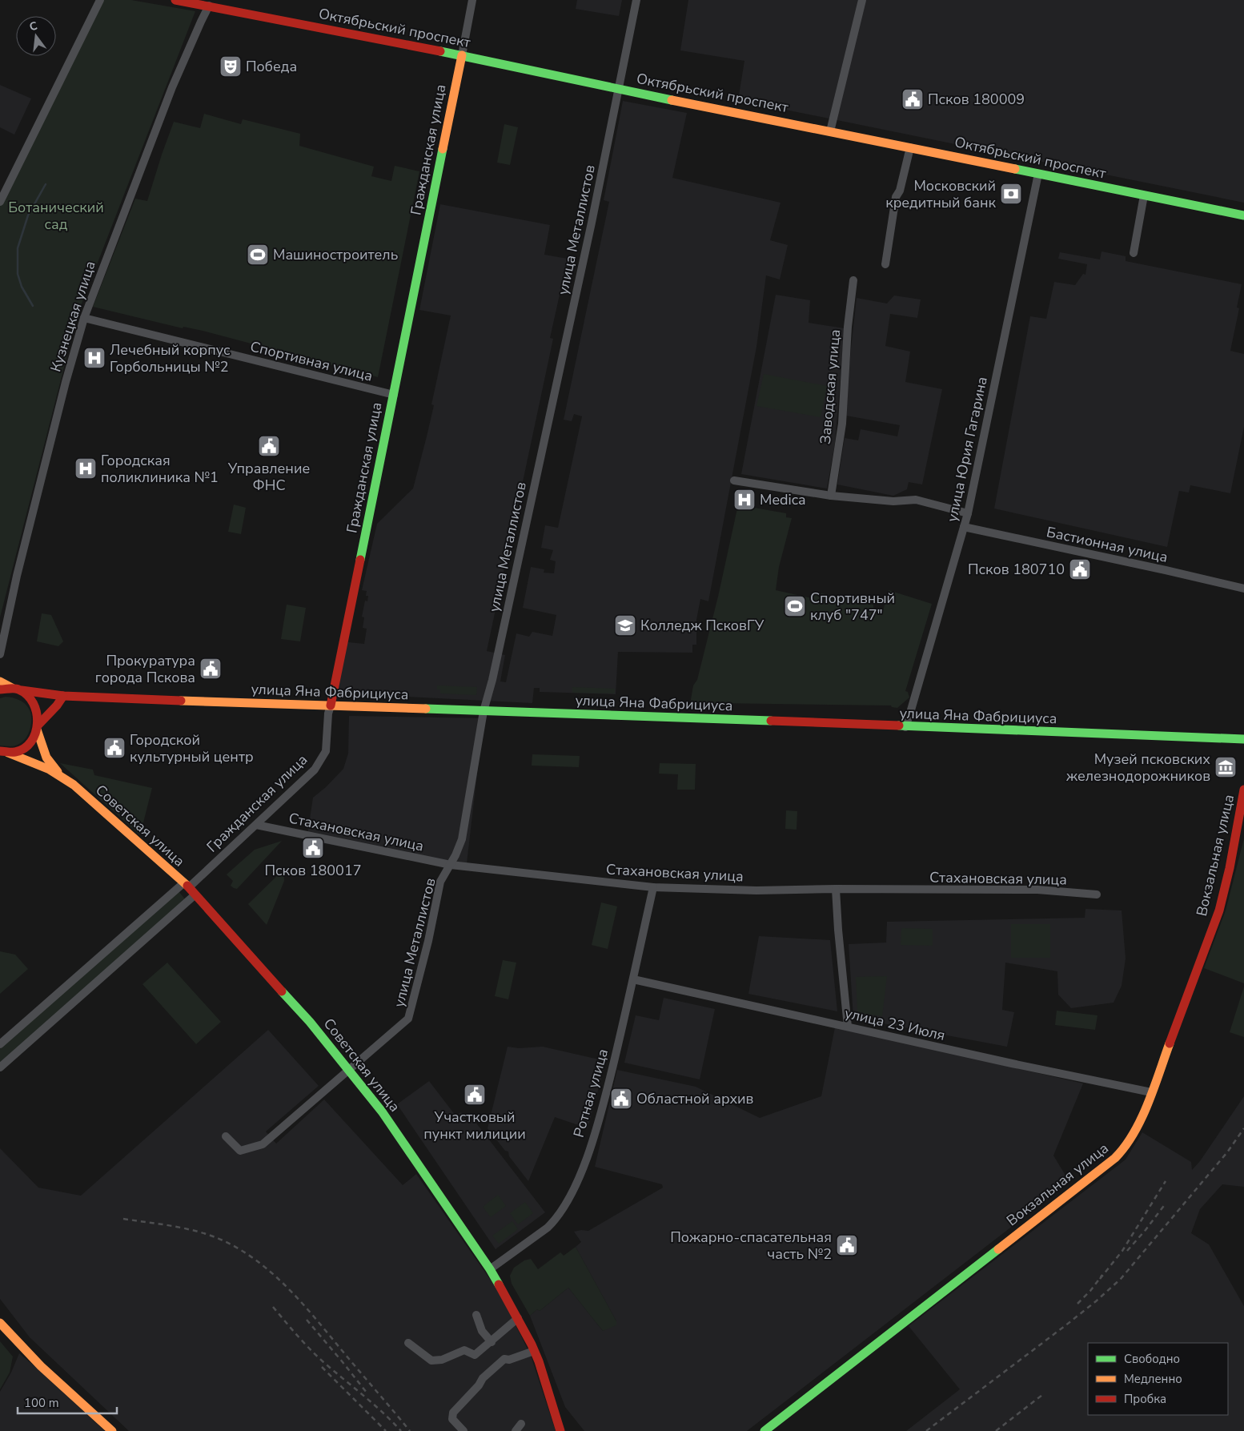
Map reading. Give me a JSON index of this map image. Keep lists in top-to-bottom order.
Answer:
{
  "streets": {
    "main road": [
      "Октябрьский проспект",
      "Гражданская улица",
      "улица Яна Фабрициуса",
      "Советская улица",
      "Вокзальная улица"
    ],
    "street": [
      "улица Металлистов",
      "Кузнецкая улица",
      "Спортивная улица",
      "Заводская улица",
      "улица Юрия Гагарина",
      "Бастионная улица",
      "Стахановская улица",
      "улица 23 Июля",
      "Ротная улица"
    ]
  },
  "crossings": [
    ["Октябрьский проспект", "Гражданская улица"],
    ["Октябрьский проспект", "улица Металлистов"],
    ["Октябрьский проспект", "Кузнецкая улица"],
    ["Октябрьский проспект", "улица Юрия Гагарина"],
    ["Гражданская улица", "Спортивная улица"],
    ["Гражданская улица", "улица Яна Фабрициуса"],
    ["Гражданская улица", "Советская улица"],
    ["Гражданская улица", "Стахановская улица"],
    ["улица Металлистов", "улица Яна Фабрициуса"],
    ["улица Металлистов", "Советская улица"],
    ["улица Металлистов", "Стахановская улица"],
    ["Кузнецкая улица", "Спортивная улица"],
    ["улица Юрия Гагарина", "Бастионная улица"],
    ["улица Юрия Гагарина", "улица Яна Фабрициуса"],
    ["улица Яна Фабрициуса", "Советская улица"],
    ["Советская улица", "Ротная улица"],
    ["Стахановская улица", "Ротная улица"],
    ["Вокзальная улица", "улица 23 Июля"],
    ["улица 23 Июля", "Ротная улица"]
  ],
  "parks": ["Ботанический сад"],
  "places": {
    "theatre": ["Победа"],
    "public building": [
      "Псков 180009",
      "Управление ФНС",
      "Псков 180710",
      "Прокуратура города Пскова",
      "Городской культурный центр",
      "Псков 180017",
      "Участковый пункт милиции",
      "Областной архив",
      "Пожарно-спасательная часть №2"
    ],
    "bank": ["Московский кредитный банк"],
    "sports": ["Машиностроитель", "Спортивный клуб \"747\""],
    "hospital": ["Лечебный корпус Горбольницы №2", "Городская поликлиника №1", "Medica"],
    "school or university": ["Колледж ПсковГУ"],
    "museum": ["Музей псковских железнодорожников"]
  },
  "legend": ["Свободно", "Медленно", "Пробка"],
  "scale_bar": "100 m",
  "north": "top"
}
